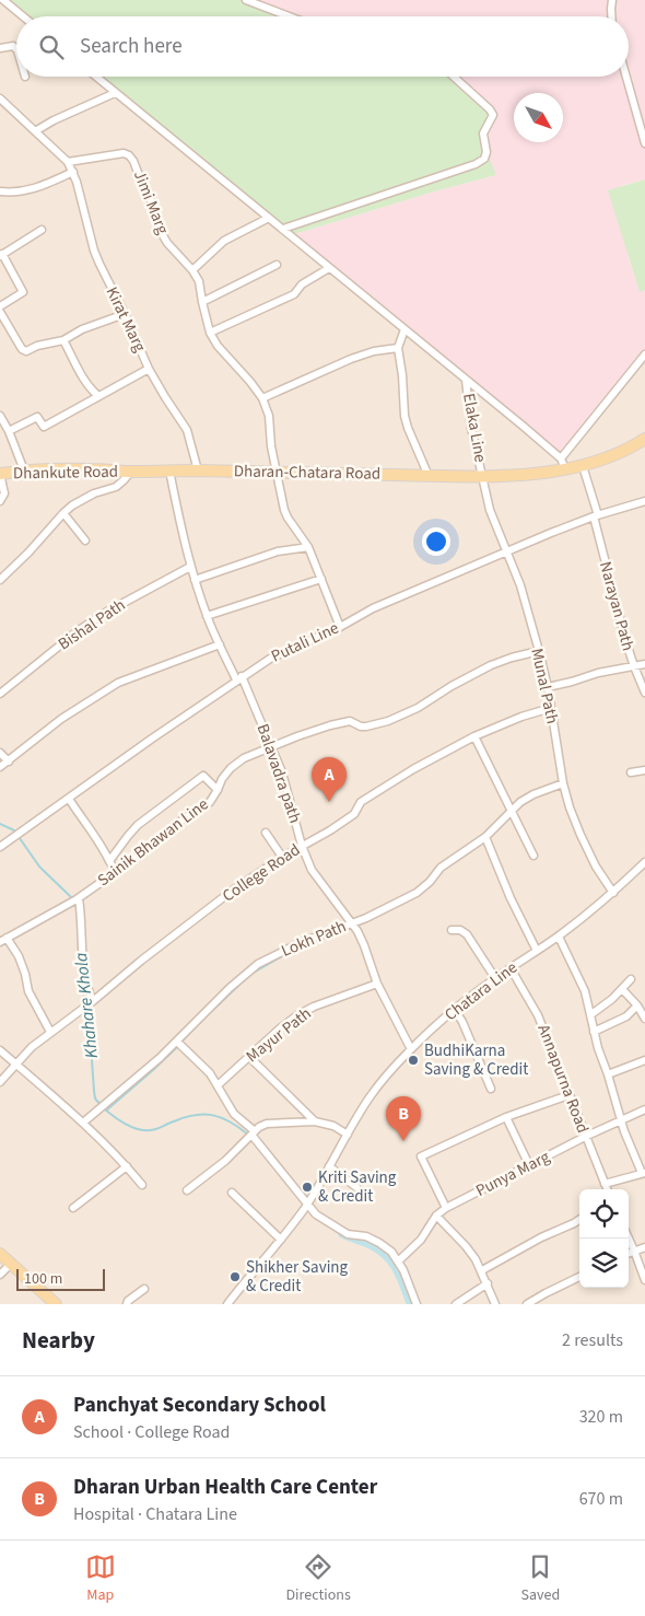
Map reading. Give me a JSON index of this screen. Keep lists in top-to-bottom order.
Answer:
{
  "streets": {
    "main road": ["Dhankute Road", "Dharan-Chatara Road"],
    "street": [
      "Jimi Marg",
      "Kirat Marg",
      "Elaka Line",
      "Narayan Path",
      "Bishal Path",
      "Putali Line",
      "Munal Path",
      "Balavadra path",
      "Sainik Bhawan Line",
      "College Road",
      "Lokh Path",
      "Chatara Line",
      "Mayur Path",
      "Annapurna Road",
      "Punya Marg"
    ]
  },
  "crossings": [
    ["Jimi Marg", "Kirat Marg"],
    ["Jimi Marg", "Dharan-Chatara Road"],
    ["Jimi Marg", "Putali Line"],
    ["Kirat Marg", "Dharan-Chatara Road"],
    ["Elaka Line", "Dharan-Chatara Road"],
    ["Elaka Line", "Munal Path"],
    ["Dhankute Road", "Dharan-Chatara Road"],
    ["Dharan-Chatara Road", "Narayan Path"],
    ["Dharan-Chatara Road", "Munal Path"],
    ["Dharan-Chatara Road", "Balavadra path"],
    ["Narayan Path", "Putali Line"],
    ["Bishal Path", "Balavadra path"],
    ["Putali Line", "Munal Path"],
    ["Putali Line", "Balavadra path"],
    ["Munal Path", "Sainik Bhawan Line"],
    ["Munal Path", "College Road"],
    ["Munal Path", "Lokh Path"],
    ["Munal Path", "Chatara Line"],
    ["Balavadra path", "Sainik Bhawan Line"],
    ["Balavadra path", "College Road"],
    ["Balavadra path", "Lokh Path"],
    ["Balavadra path", "Chatara Line"],
    ["Balavadra path", "Mayur Path"],
    ["Chatara Line", "Annapurna Road"],
    ["Annapurna Road", "Punya Marg"]
  ],
  "water": ["Khahare Khola"],
  "places": ["BudhiKarna Saving & Credit", "Kriti Saving & Credit", "Shikher Saving & Credit"],
  "scale_bar": "100 m",
  "north": "bottom right",
  "page": {
    "search": "Search here",
    "pins": ["A", "B"],
    "scale": "100 m",
    "heading": ["Nearby", "2 results"],
    "list": [
      {
        "mark": "A",
        "name": "Panchyat Secondary School",
        "note": "School · College Road",
        "value": "320 m"
      },
      {
        "mark": "B",
        "name": "Dharan Urban Health Care Center",
        "note": "Hospital · Chatara Line",
        "value": "670 m"
      }
    ],
    "nav": ["Map", "Directions", "Saved"]
  }
}
